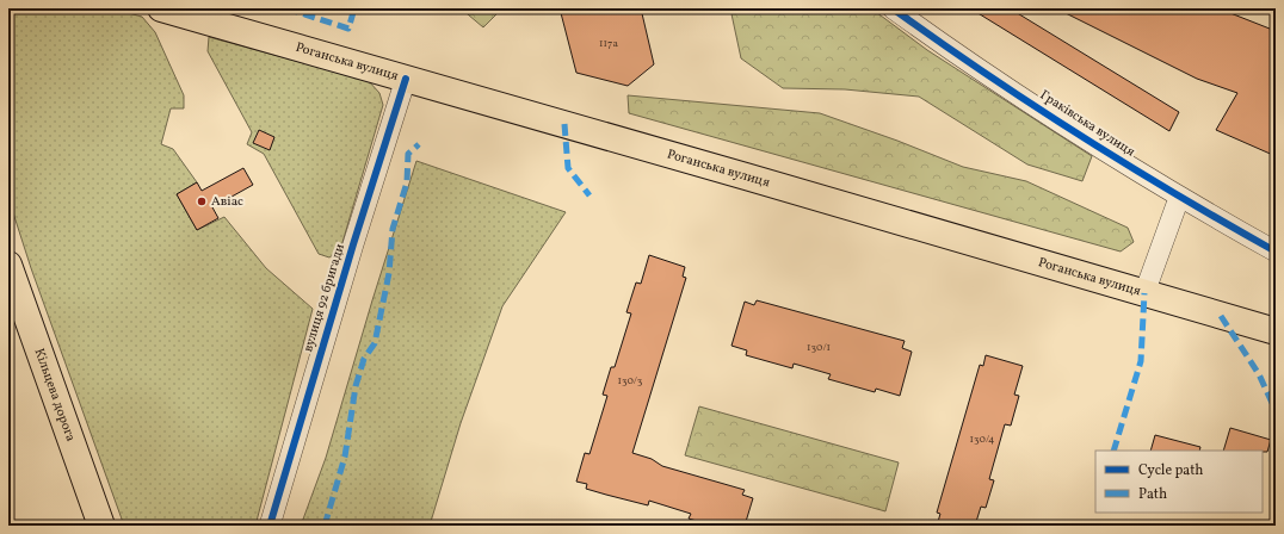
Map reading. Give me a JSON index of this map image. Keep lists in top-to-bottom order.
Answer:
{
  "streets": {
    "main road": ["Роганська вулиця", "Кільцева дорога"],
    "street": ["Граківська вулиця", "вулиця 92 бригади"]
  },
  "crossings": [
    ["Роганська вулиця", "вулиця 92 бригади"]
  ],
  "places": ["Авіас"],
  "house_numbers": [
    "117а",
    "130/1",
    "130/3",
    "130/4"
  ],
  "legend": ["Cycle path", "Path"]
}
